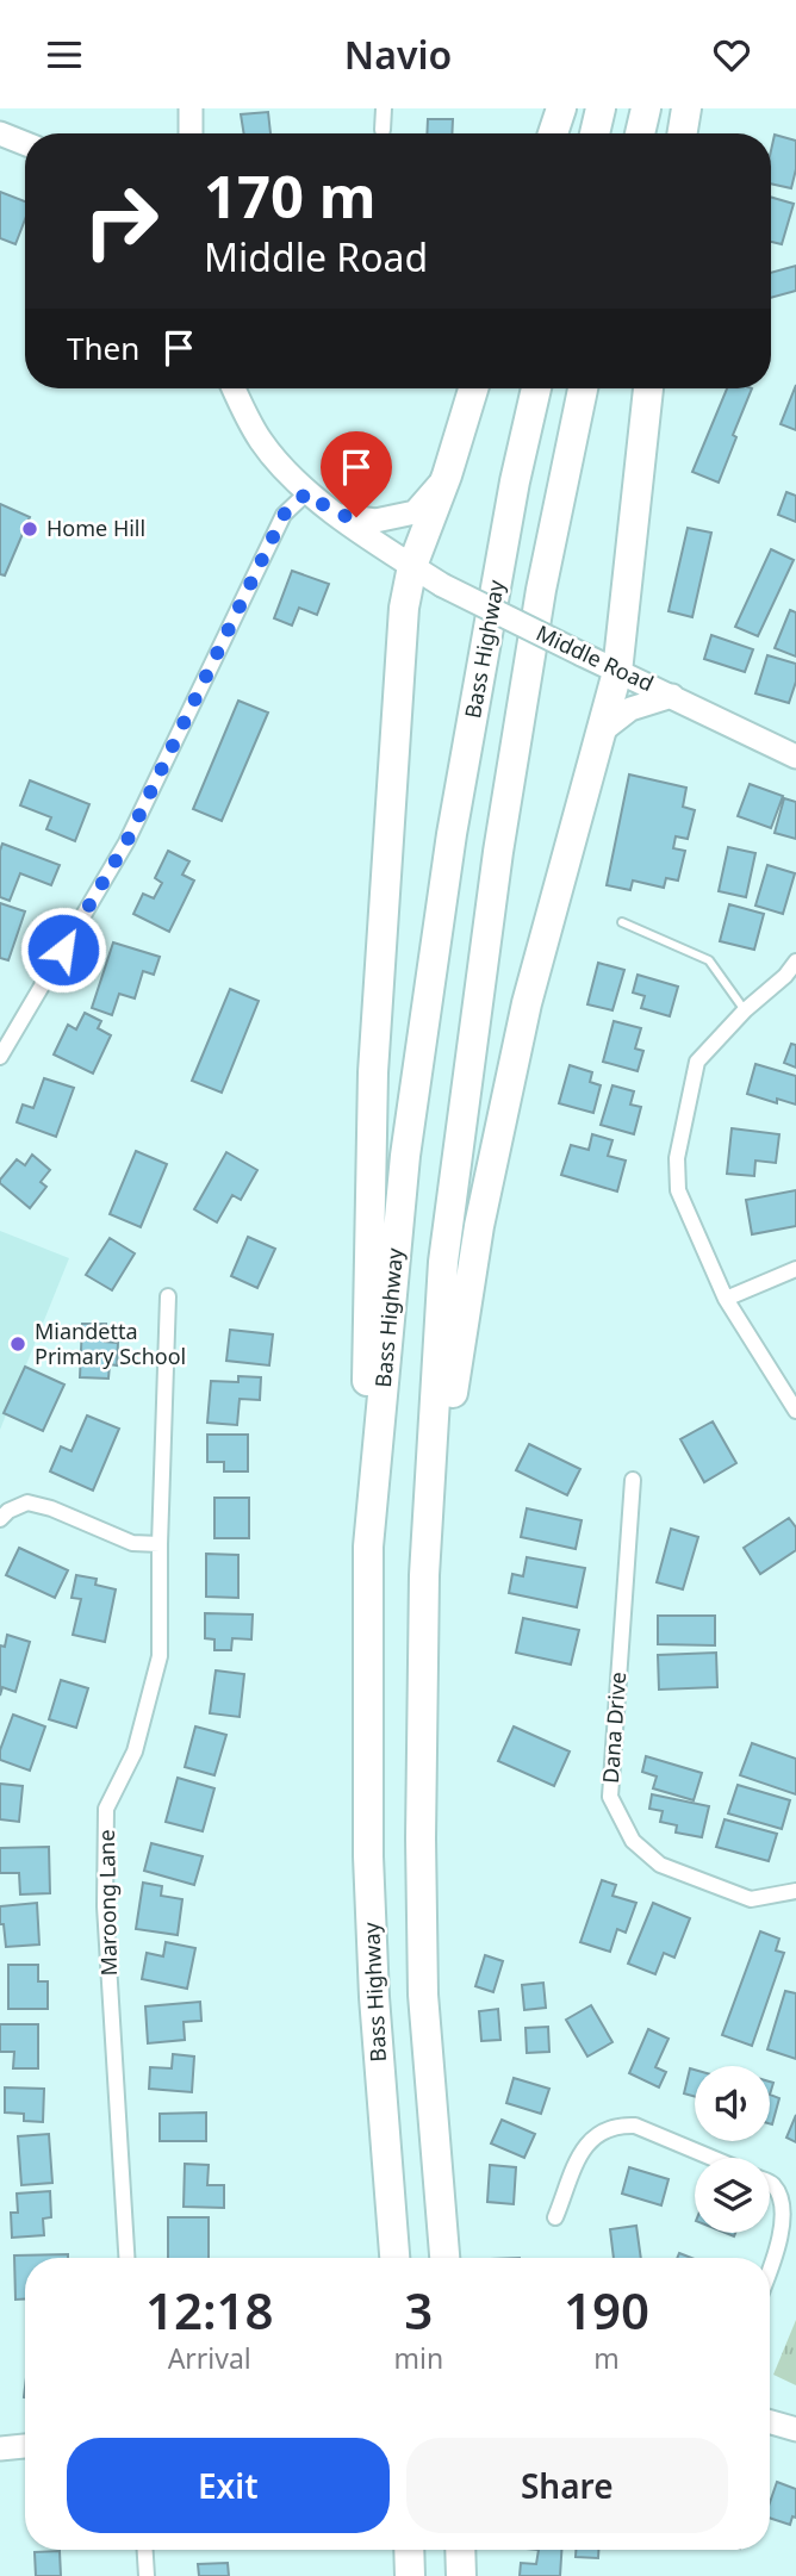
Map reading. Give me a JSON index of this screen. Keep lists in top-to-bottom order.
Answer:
{
  "streets": {
    "highway": ["Bass Highway"],
    "main road": ["Middle Road"],
    "street": ["Dana Drive", "Maroong Lane"]
  },
  "places": ["Home Hill", "Miandetta Primary School"],
  "page": {
    "header": "Navio",
    "turn": ["170 m", "Middle Road"],
    "then": "Then",
    "eta": [
      "12:18",
      "Arrival",
      "3",
      "min",
      "190",
      "m"
    ],
    "buttons": ["Exit", "Share"]
  }
}
